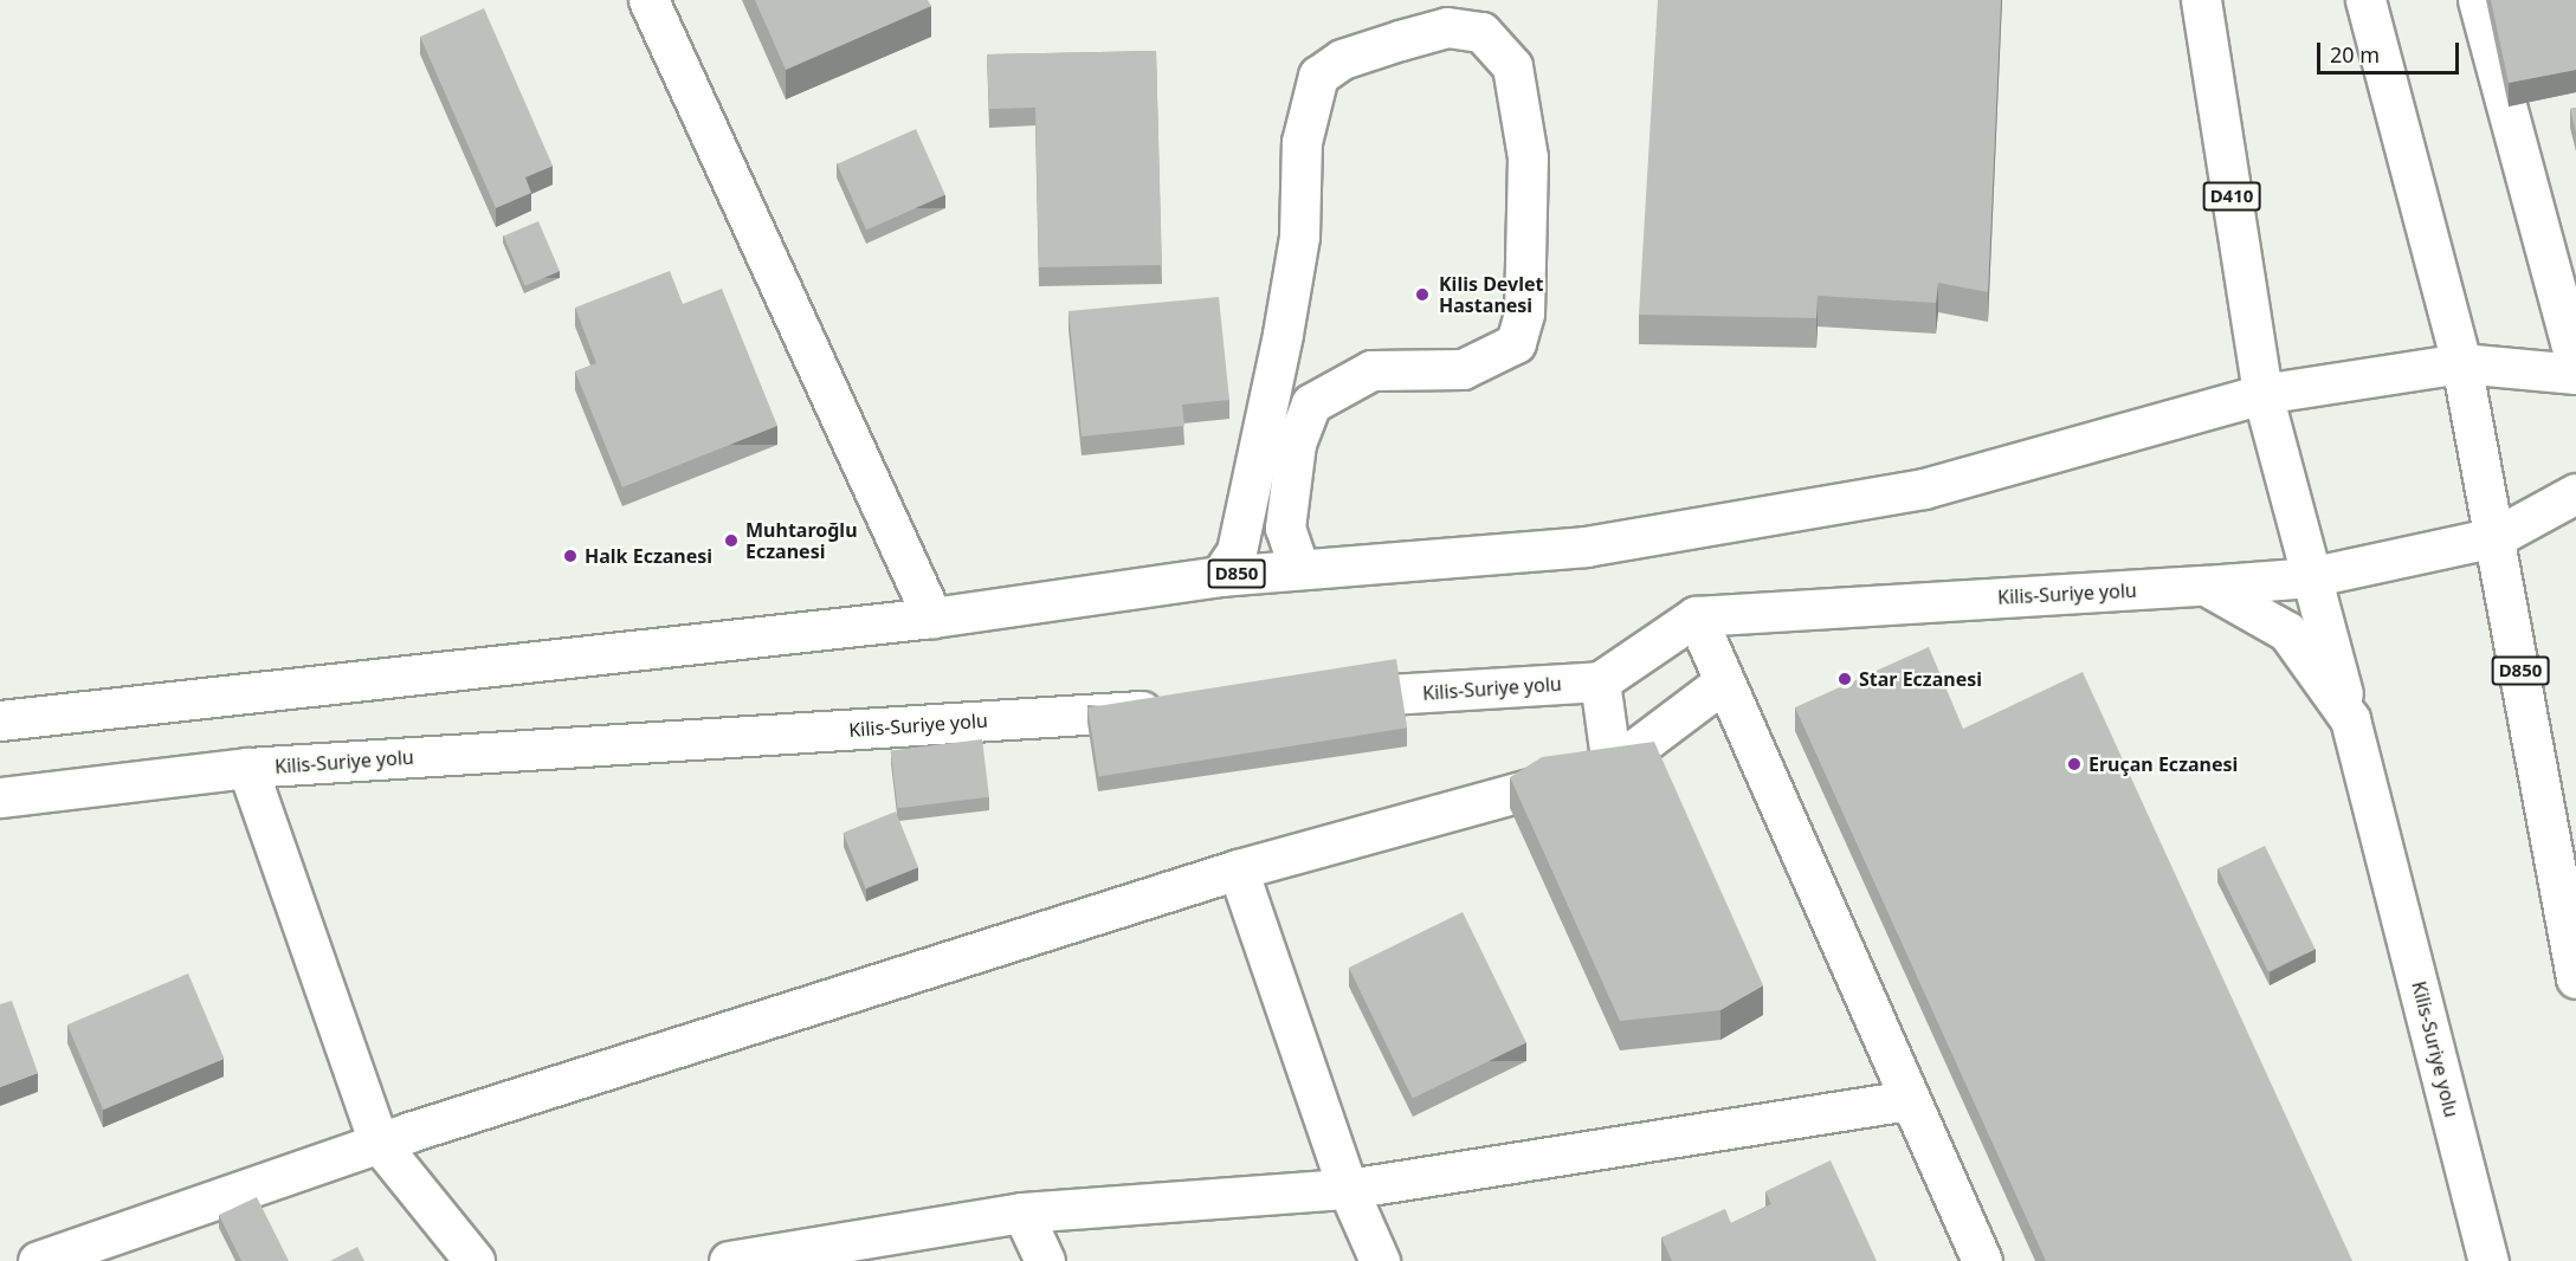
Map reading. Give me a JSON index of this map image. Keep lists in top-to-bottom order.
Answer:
{
  "streets": {
    "main road": ["D410", "D850", "Kilis-Suriye yolu"]
  },
  "crossings": [
    ["D410", "D850"]
  ],
  "places": [
    "Kilis Devlet Hastanesi",
    "Muhtaroğlu Eczanesi",
    "Halk Eczanesi",
    "Star Eczanesi",
    "Eruçan Eczanesi"
  ],
  "scale_bar": "20 m"
}
